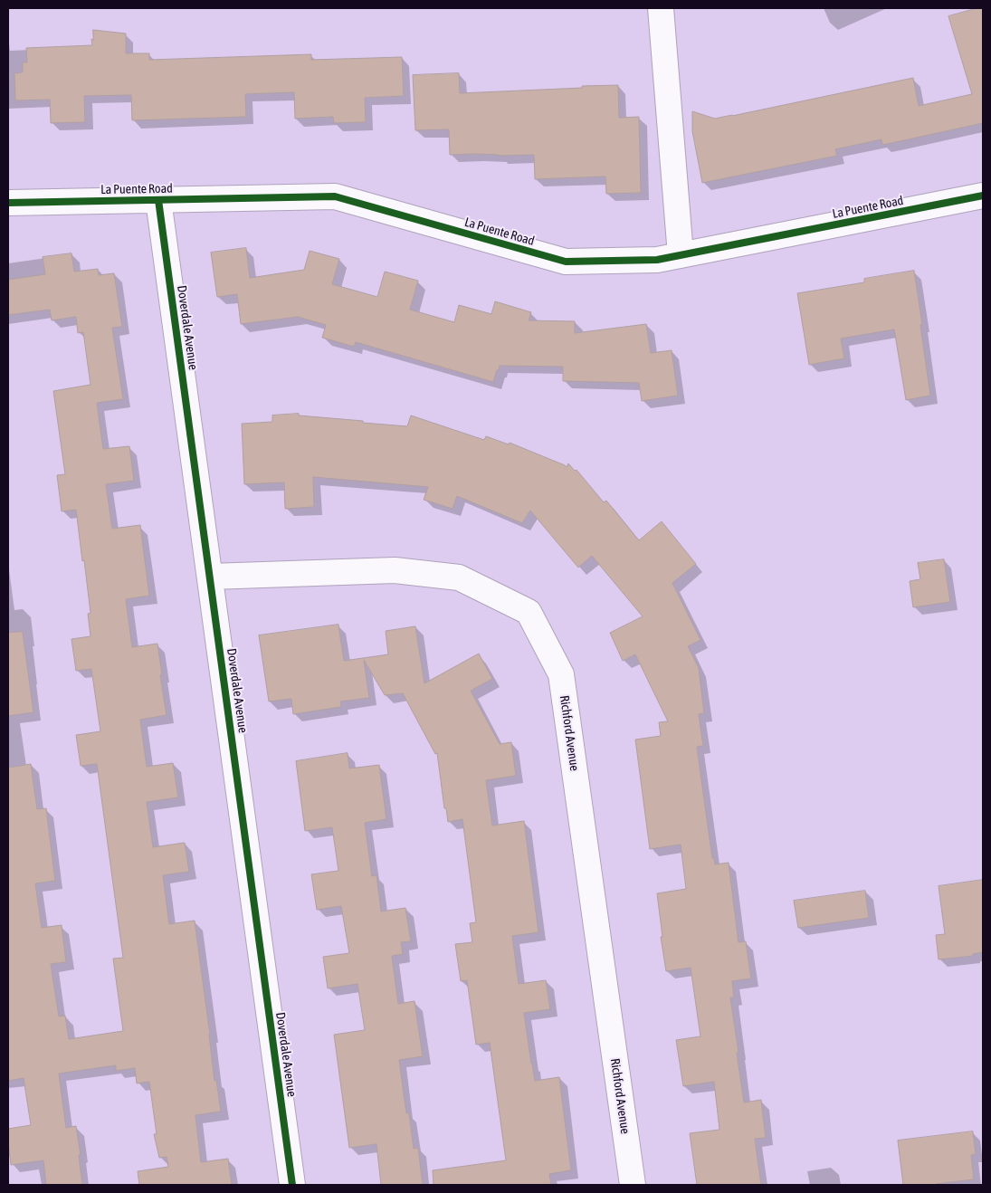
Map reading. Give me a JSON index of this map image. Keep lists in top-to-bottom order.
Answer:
{
  "streets": {
    "street": ["La Puente Road", "Doverdale Avenue", "Richford Avenue"]
  },
  "crossings": [
    ["La Puente Road", "Doverdale Avenue"],
    ["Doverdale Avenue", "Richford Avenue"]
  ]
}
